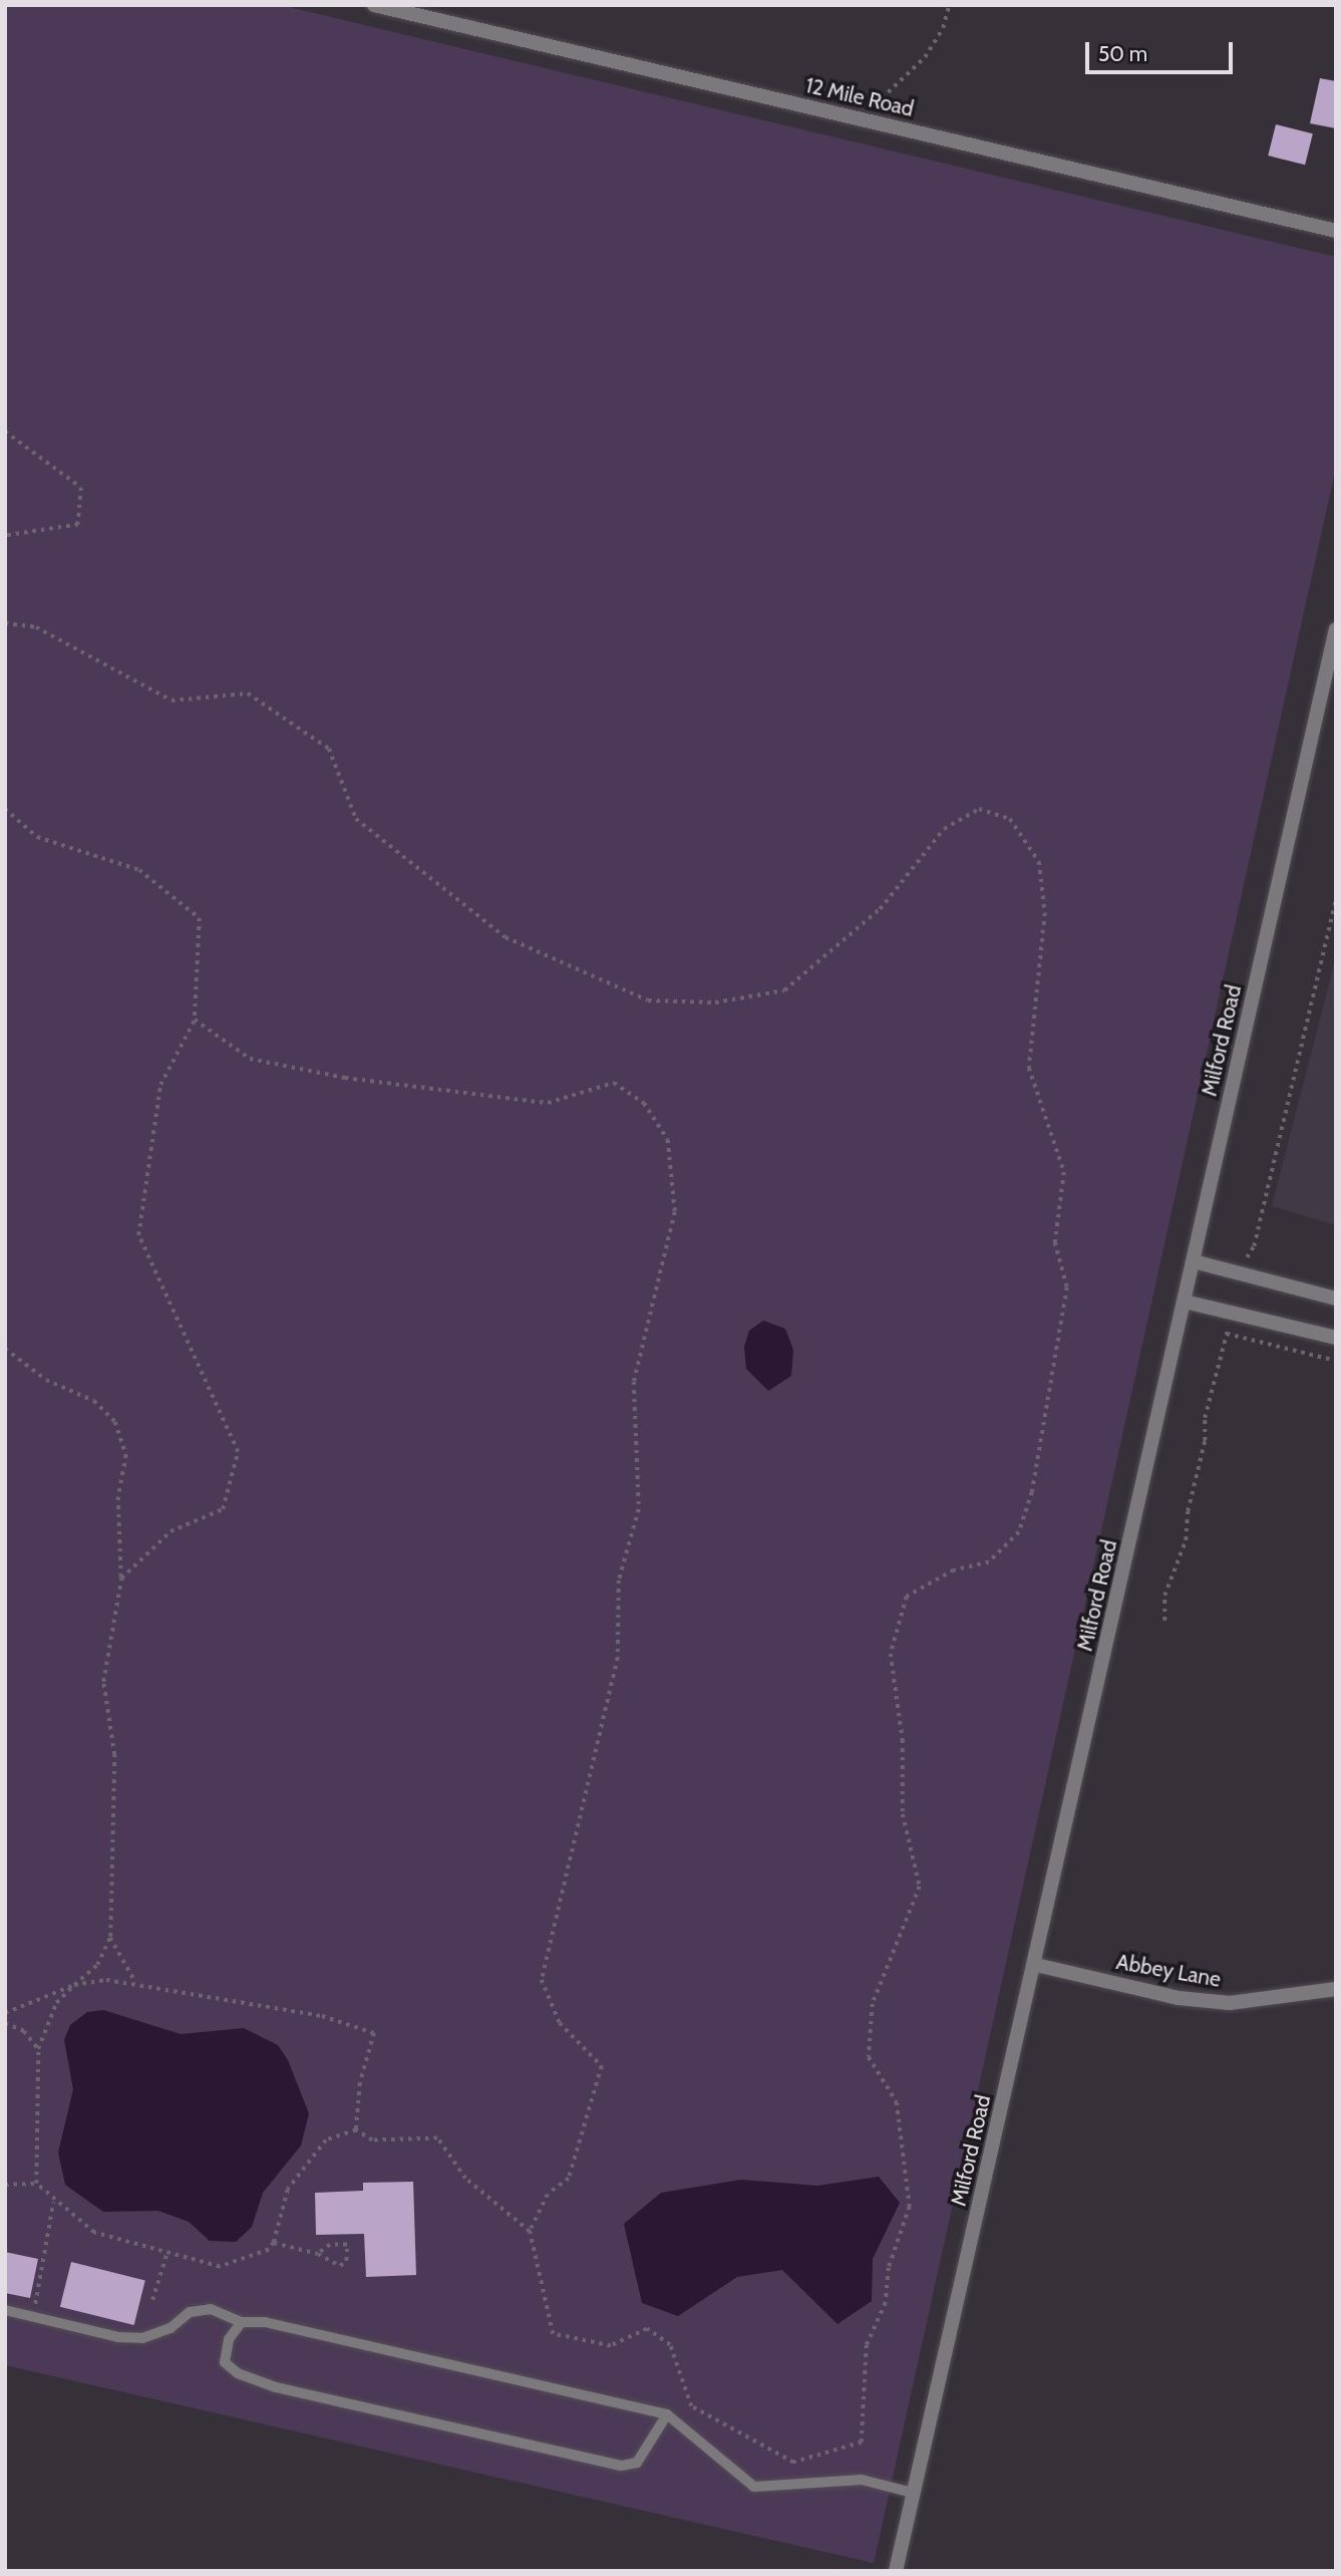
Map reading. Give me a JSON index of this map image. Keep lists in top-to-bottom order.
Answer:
{
  "streets": {
    "street": ["12 Mile Road", "Milford Road", "Abbey Lane"]
  },
  "crossings": [
    ["Milford Road", "Abbey Lane"]
  ],
  "scale_bar": "50 m"
}
